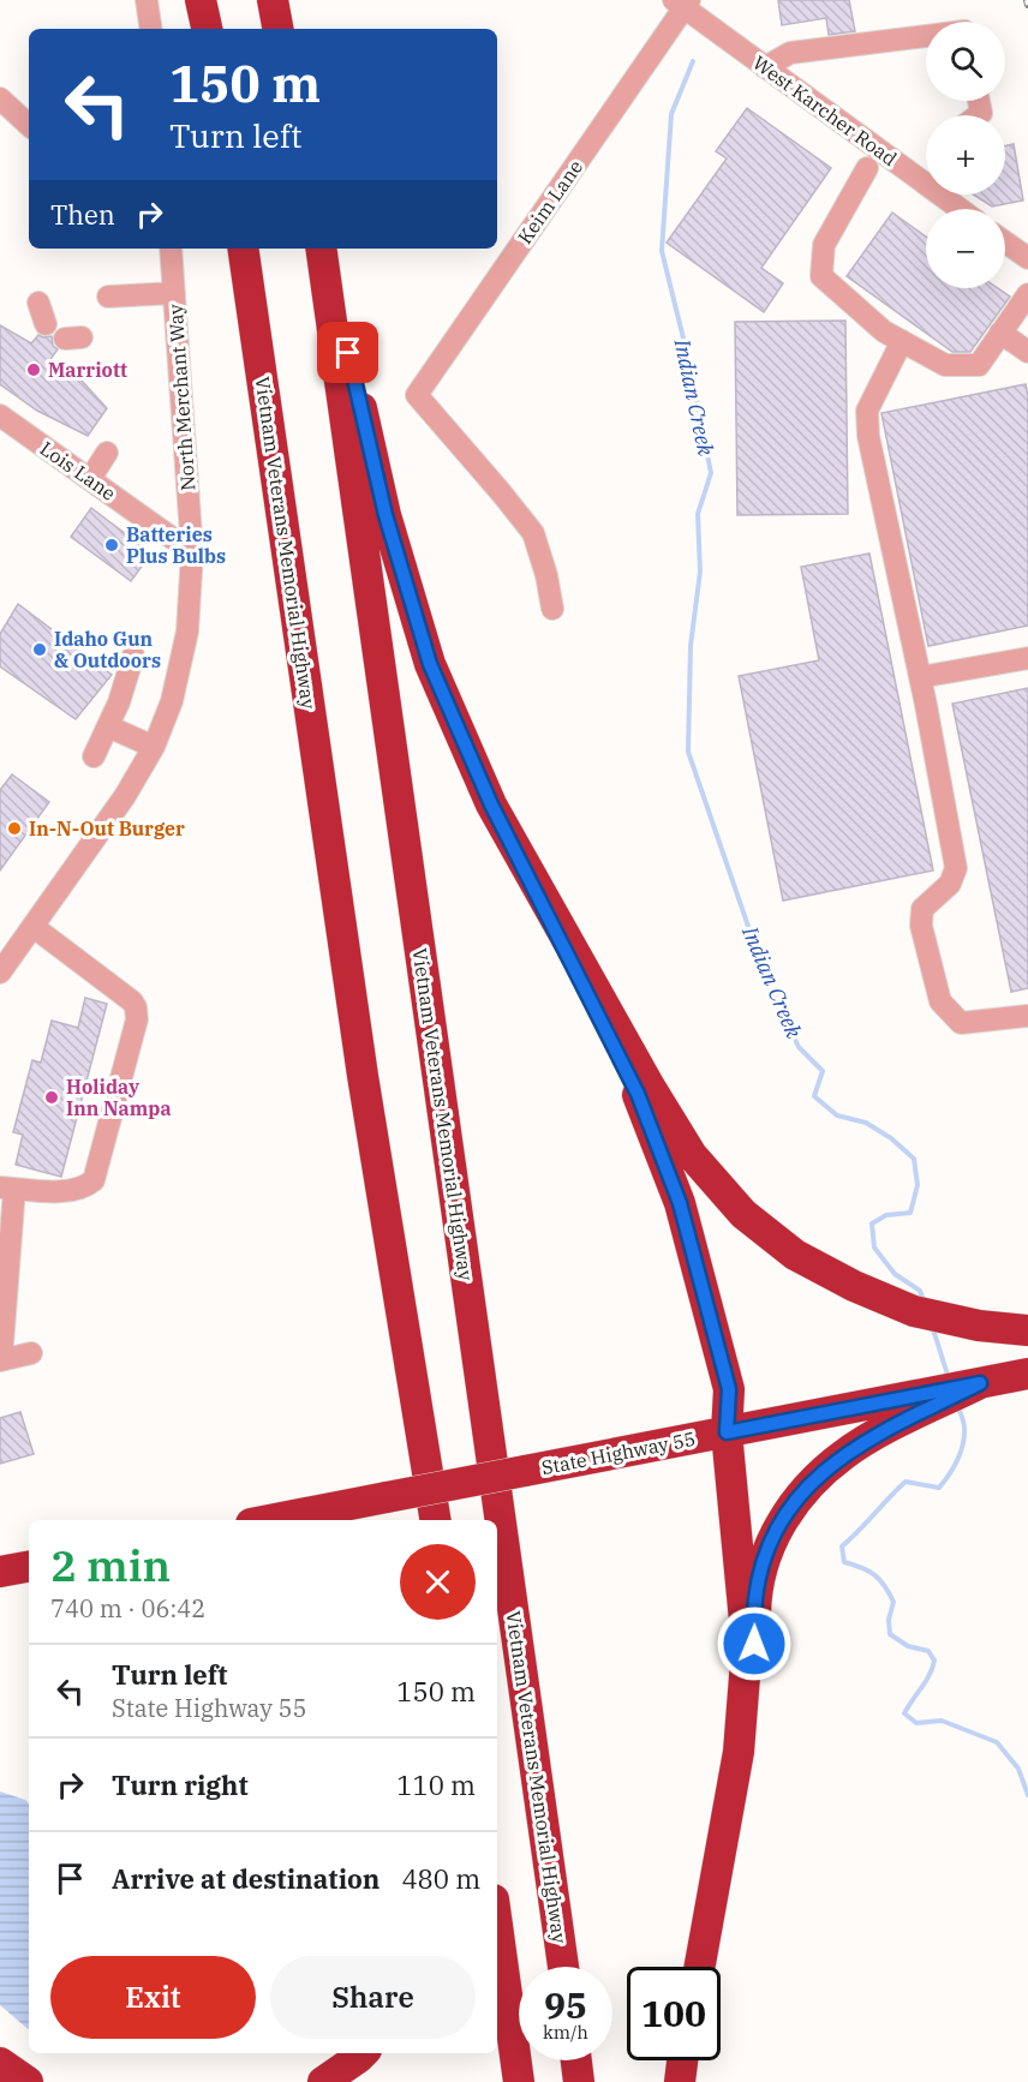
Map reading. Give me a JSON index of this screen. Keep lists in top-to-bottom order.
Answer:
{
  "streets": {
    "highway": ["Vietnam Veterans Memorial Highway", "State Highway 55"],
    "street": [
      "West Karcher Road",
      "Keim Lane",
      "North Merchant Way",
      "Lois Lane"
    ]
  },
  "crossings": [
    ["West Karcher Road", "Keim Lane"],
    ["North Merchant Way", "Lois Lane"]
  ],
  "water": ["Indian Creek"],
  "places": [
    "Marriott",
    "Batteries Plus Bulbs",
    "Idaho Gun & Outdoors",
    "In-N-Out Burger",
    "Holiday Inn Nampa"
  ],
  "page": {
    "map_buttons": ["+", "−"],
    "turn": ["150 m", "Turn left"],
    "then": "Then",
    "heading": ["2 min", "740 m · 06:42"],
    "list": [
      {
        "name": "Turn left",
        "note": "State Highway 55",
        "value": "150 m"
      },
      {
        "name": "Turn right",
        "value": "110 m"
      },
      {
        "name": "Arrive at destination",
        "value": "480 m"
      }
    ],
    "buttons": ["Exit", "Share"],
    "speed": "95 km/h",
    "limit": "100"
  }
}
